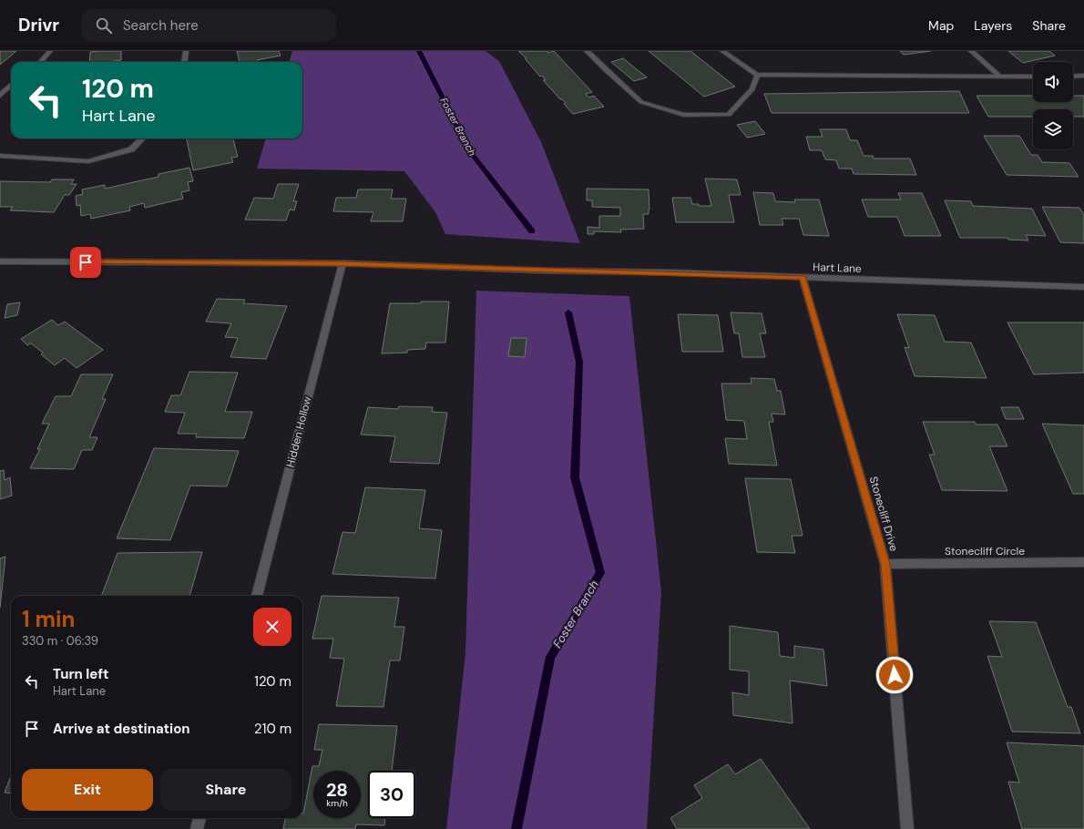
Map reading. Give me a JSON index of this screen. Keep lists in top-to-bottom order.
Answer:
{
  "streets": {
    "street": [
      "Hart Lane",
      "Hidden Hollow",
      "Stonecliff Drive",
      "Stonecliff Circle"
    ]
  },
  "crossings": [
    ["Hart Lane", "Hidden Hollow"],
    ["Hart Lane", "Stonecliff Drive"],
    ["Stonecliff Drive", "Stonecliff Circle"]
  ],
  "water": ["Foster Branch"],
  "page": {
    "header": "Drivr",
    "search": "Search here",
    "nav": ["Map", "Layers", "Share"],
    "turn": ["120 m", "Hart Lane"],
    "heading": ["1 min", "330 m · 06:39"],
    "list": [
      {
        "name": "Turn left",
        "note": "Hart Lane",
        "value": "120 m"
      },
      {
        "name": "Arrive at destination",
        "value": "210 m"
      }
    ],
    "buttons": ["Exit", "Share"],
    "speed": "28 km/h",
    "limit": "30"
  }
}
